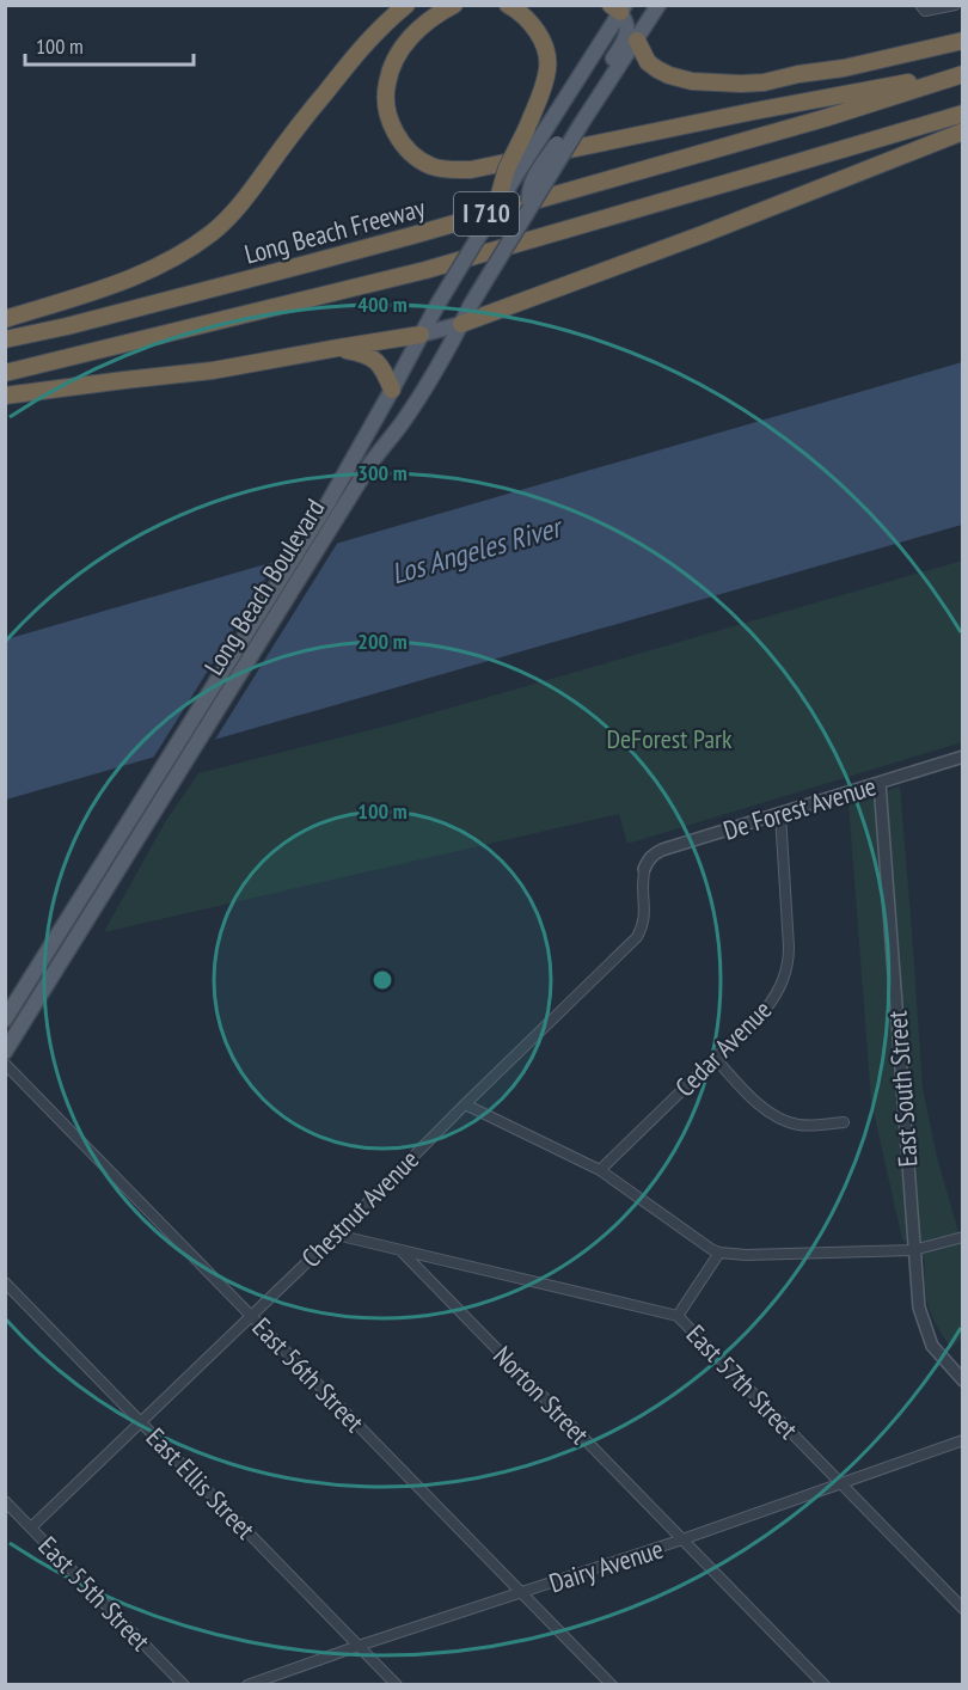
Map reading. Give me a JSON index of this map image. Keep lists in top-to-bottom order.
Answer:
{
  "streets": {
    "highway": ["I 710", "Long Beach Freeway"],
    "main road": ["Long Beach Boulevard"],
    "street": [
      "De Forest Avenue",
      "Cedar Avenue",
      "East South Street",
      "Chestnut Avenue",
      "East 56th Street",
      "East 57th Street",
      "Norton Street",
      "East Ellis Street",
      "Dairy Avenue",
      "East 55th Street"
    ]
  },
  "crossings": [
    ["De Forest Avenue", "Cedar Avenue"],
    ["De Forest Avenue", "East South Street"],
    ["De Forest Avenue", "Chestnut Avenue"],
    ["Chestnut Avenue", "East 56th Street"],
    ["Chestnut Avenue", "East 57th Street"],
    ["Chestnut Avenue", "East Ellis Street"],
    ["Chestnut Avenue", "East 55th Street"],
    ["East 56th Street", "Dairy Avenue"],
    ["East 57th Street", "Norton Street"],
    ["East 57th Street", "Dairy Avenue"],
    ["Norton Street", "Dairy Avenue"],
    ["East Ellis Street", "Dairy Avenue"]
  ],
  "water": ["Los Angeles River"],
  "parks": ["DeForest Park"],
  "scale_bar": "100 m",
  "rings": [
    "400 m",
    "300 m",
    "200 m",
    "100 m"
  ]
}
